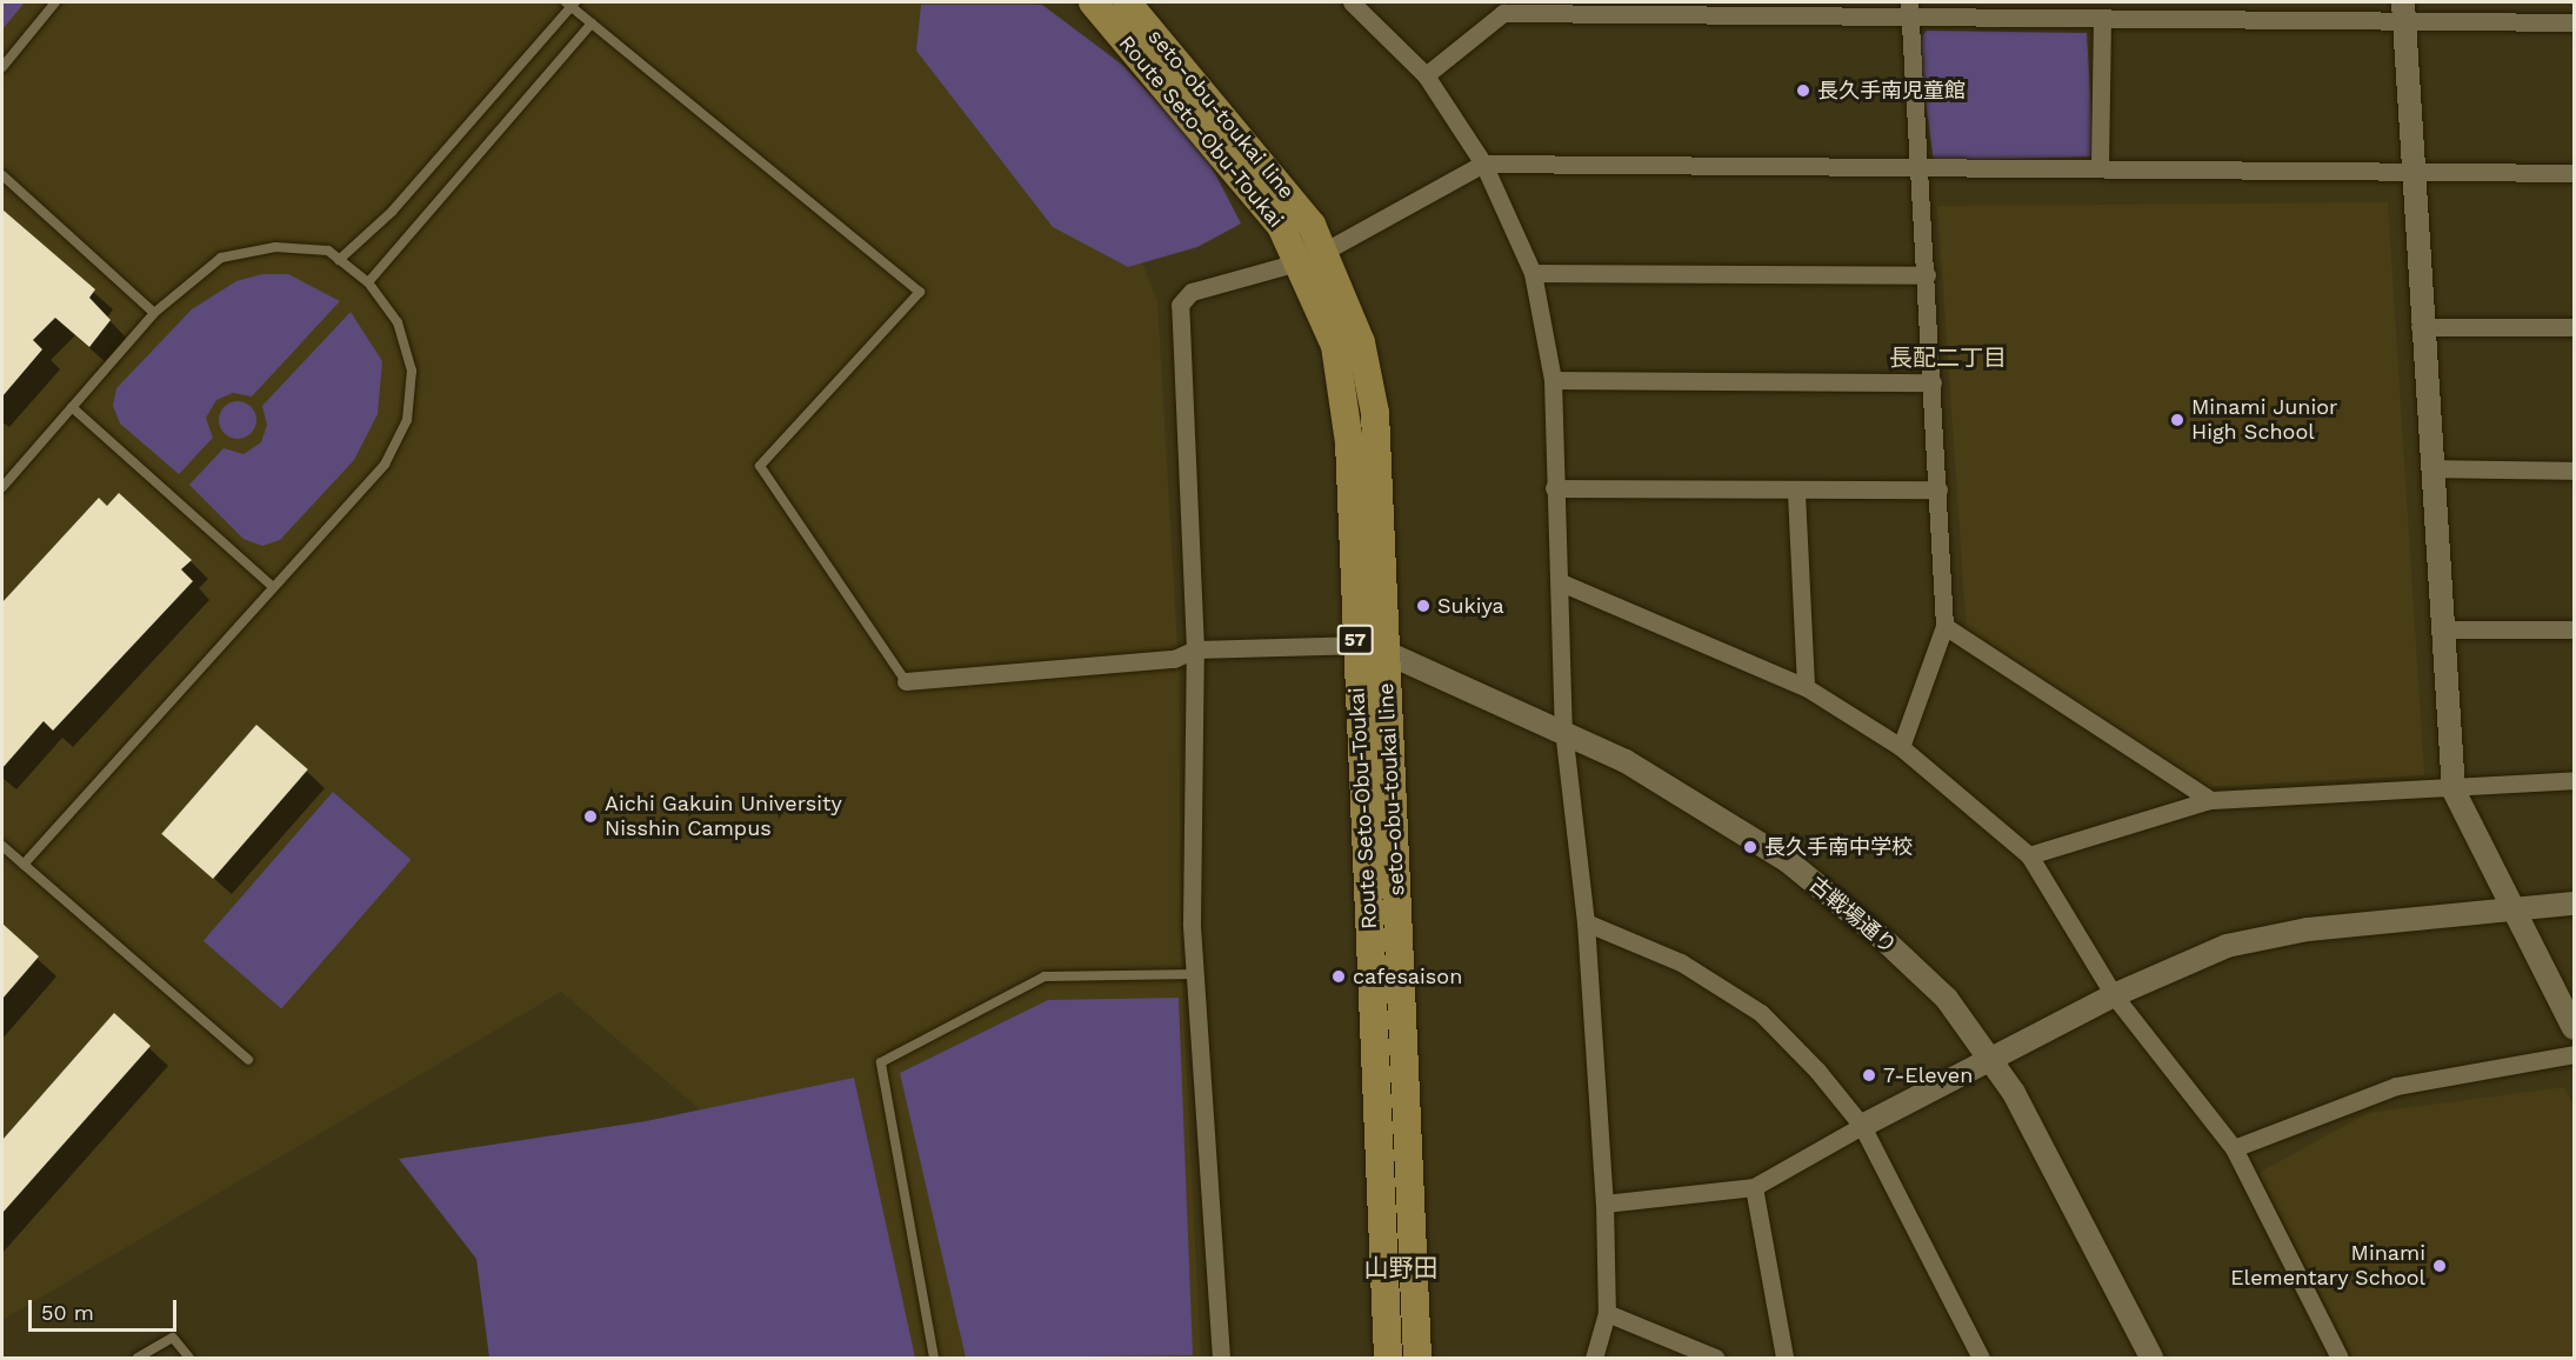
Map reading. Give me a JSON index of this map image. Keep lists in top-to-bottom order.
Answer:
{
  "streets": {
    "main road": ["seto-obu-toukai line", "Route Seto-Obu-Toukai", "57"],
    "street": ["古戦場通り"]
  },
  "crossings": [
    ["seto-obu-toukai line", "Route Seto-Obu-Toukai"],
    ["seto-obu-toukai line", "古戦場通り"]
  ],
  "districts": ["長配二丁目", "山野田"],
  "places": [
    "長久手南児童館",
    "Minami Junior High School",
    "Sukiya",
    "Aichi Gakuin University Nisshin Campus",
    "長久手南中学校",
    "cafesaison",
    "7-Eleven",
    "Minami Elementary School"
  ],
  "scale_bar": "50 m"
}
